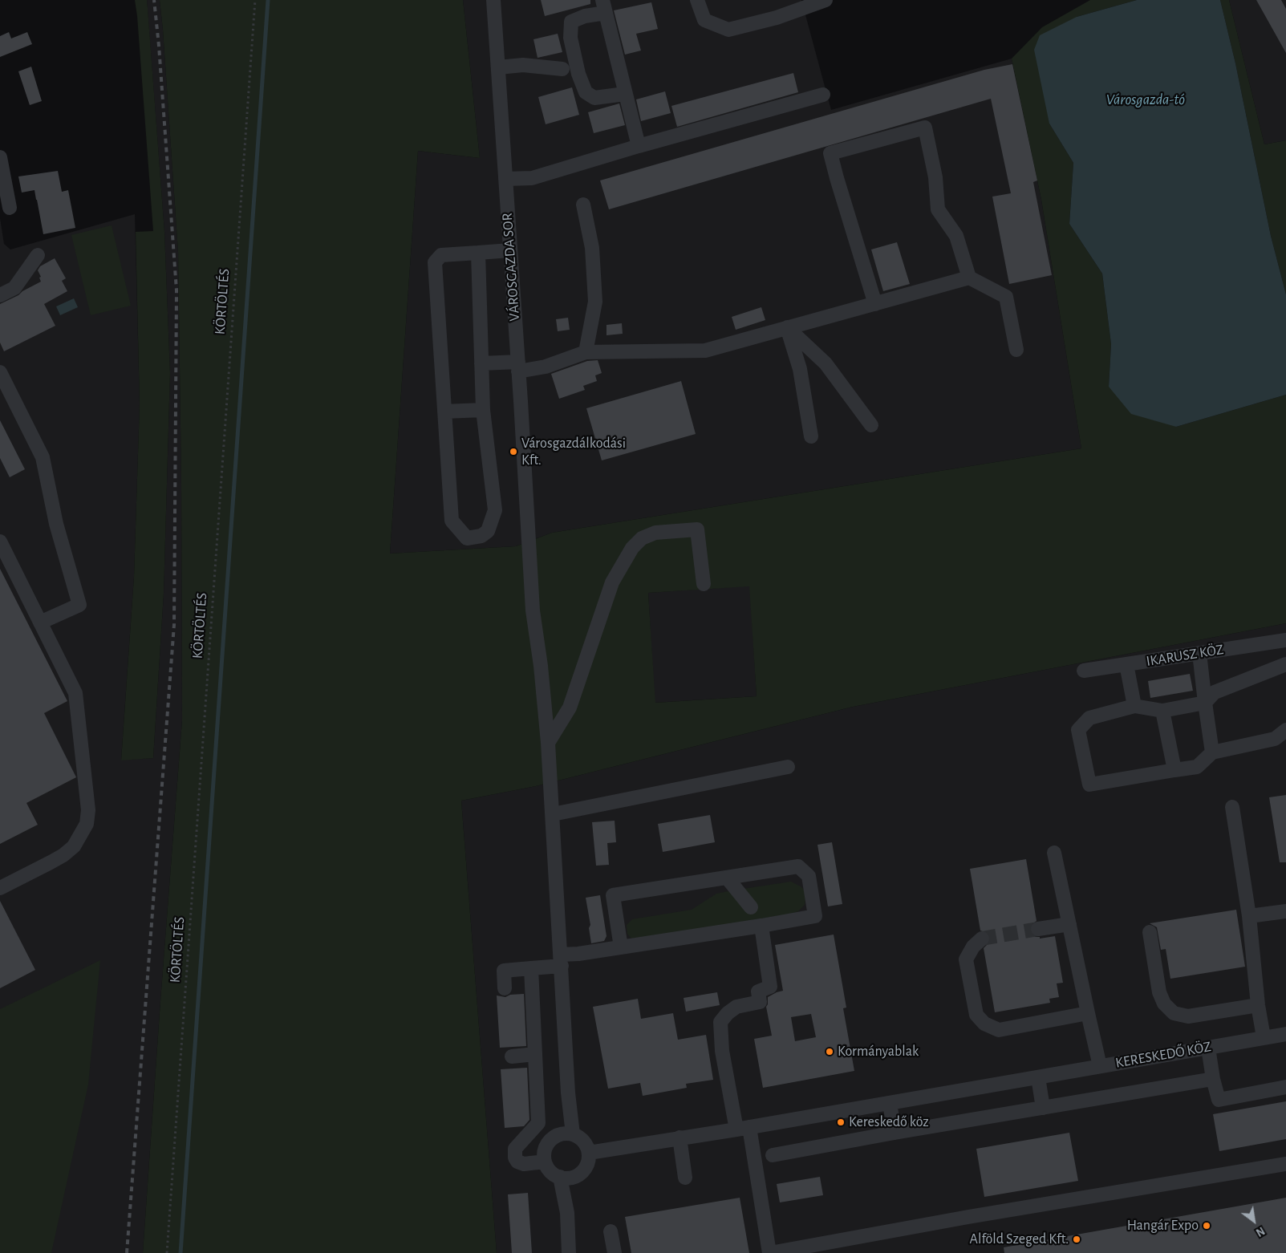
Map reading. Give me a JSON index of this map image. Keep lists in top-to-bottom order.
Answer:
{
  "streets": {
    "street": ["VÁROSGAZDA SOR", "IKARUSZ KÖZ", "KERESKEDŐ KÖZ"],
    "path": ["KÖRTÖLTÉS"]
  },
  "crossings": [
    ["VÁROSGAZDA SOR", "KERESKEDŐ KÖZ"]
  ],
  "water": ["Városgazda-tó"],
  "places": [
    "Városgazdálkodási Kft.",
    "Kormányablak",
    "Kereskedő köz",
    "Hangár Expo",
    "Alföld Szeged Kft."
  ],
  "north": "bottom right"
}
